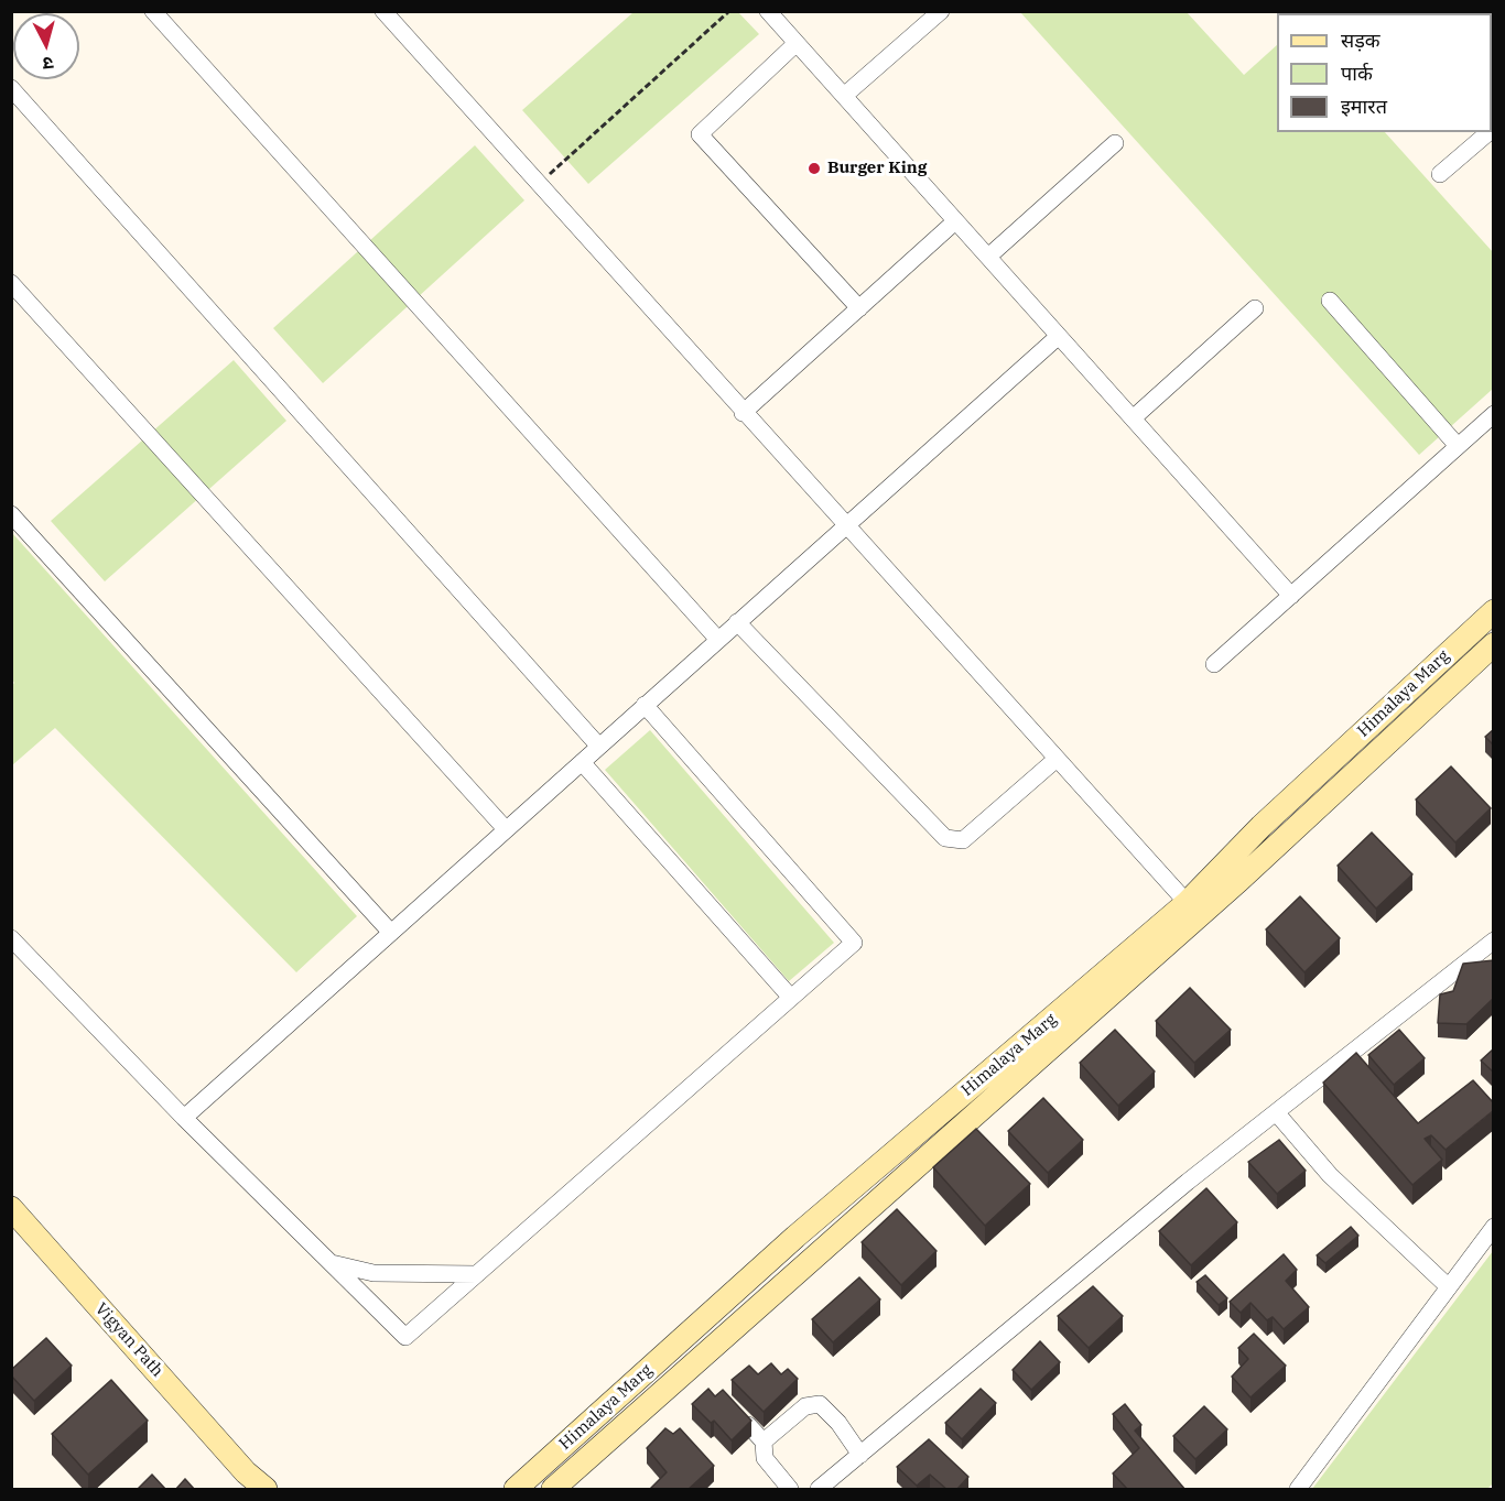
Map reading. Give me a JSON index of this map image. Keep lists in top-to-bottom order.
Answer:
{
  "streets": {
    "main road": ["Himalaya Marg", "Vigyan Path"]
  },
  "places": ["Burger King"],
  "legend": ["सड़क", "पार्क", "इमारत"],
  "north": "bottom"
}
